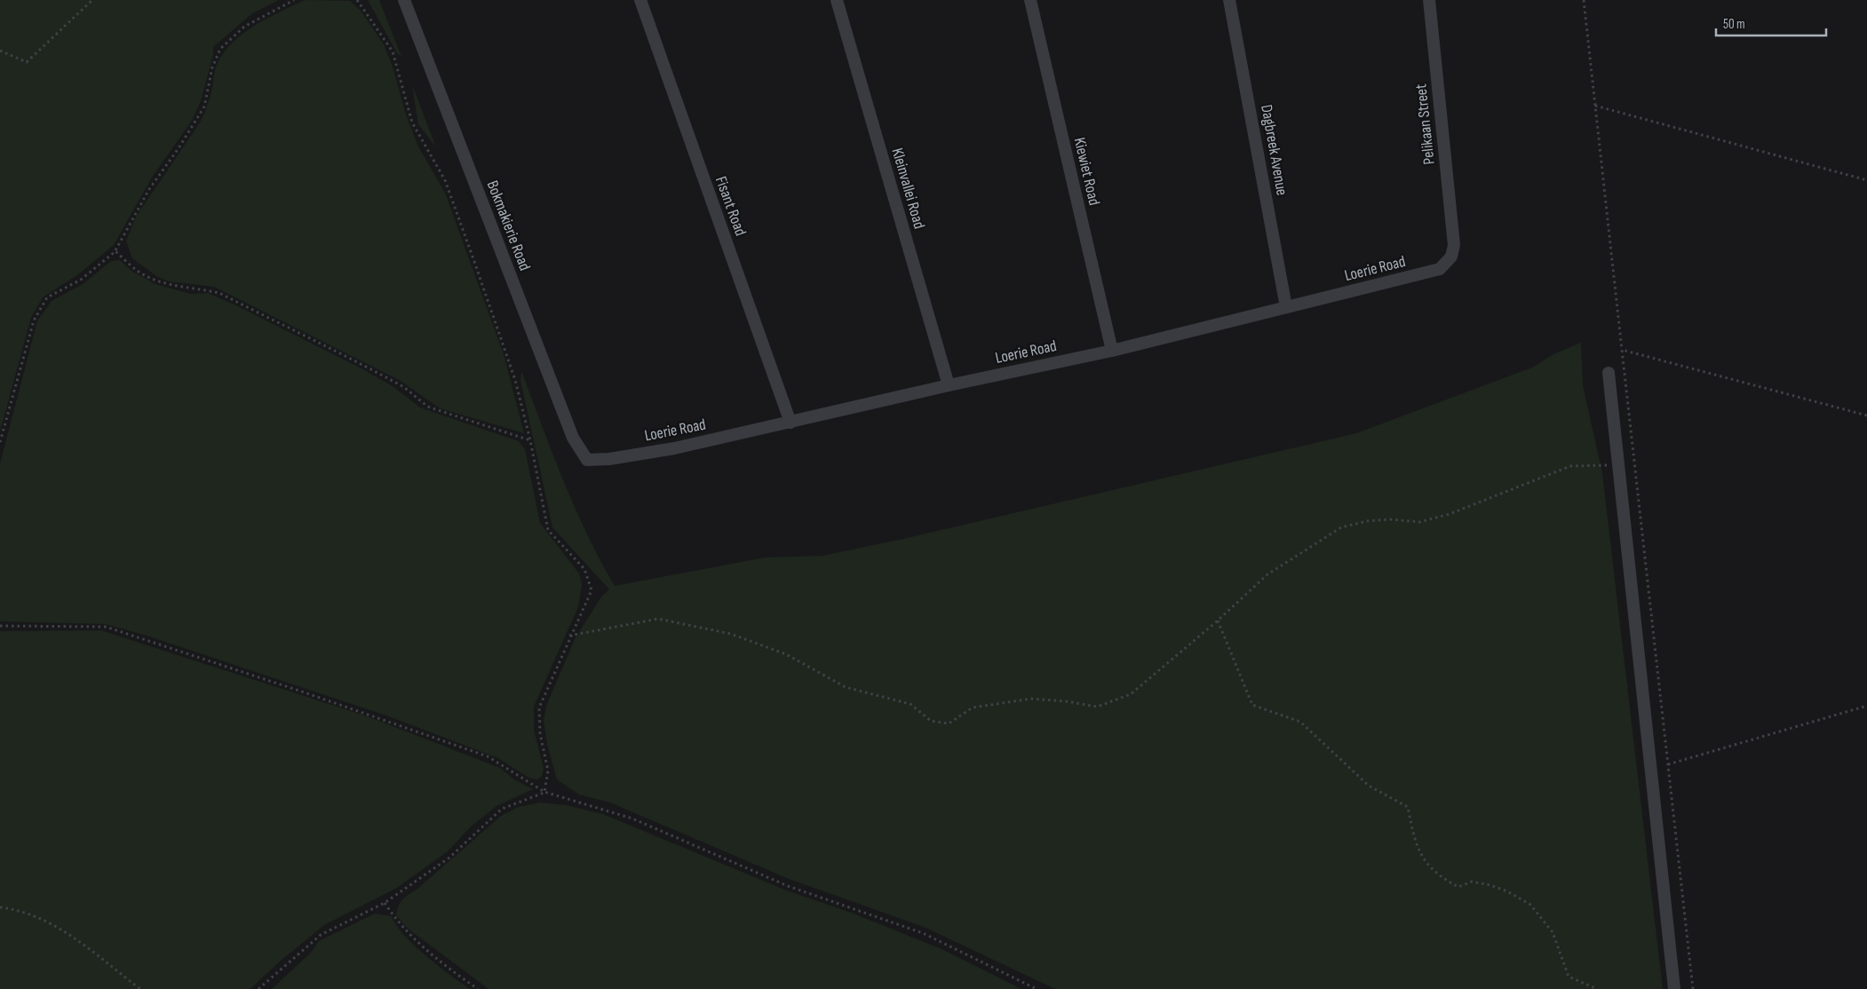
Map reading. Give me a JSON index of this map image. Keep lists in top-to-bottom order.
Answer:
{
  "streets": {
    "street": [
      "Pelikaan Street",
      "Dagbreek Avenue",
      "Kiewiet Road",
      "Kleinvallei Road",
      "Fisant Road",
      "Bokmakierie Road",
      "Loerie Road"
    ]
  },
  "crossings": [
    ["Pelikaan Street", "Loerie Road"],
    ["Dagbreek Avenue", "Loerie Road"],
    ["Kiewiet Road", "Loerie Road"],
    ["Kleinvallei Road", "Loerie Road"],
    ["Fisant Road", "Loerie Road"],
    ["Bokmakierie Road", "Loerie Road"]
  ],
  "scale_bar": "50 m"
}
